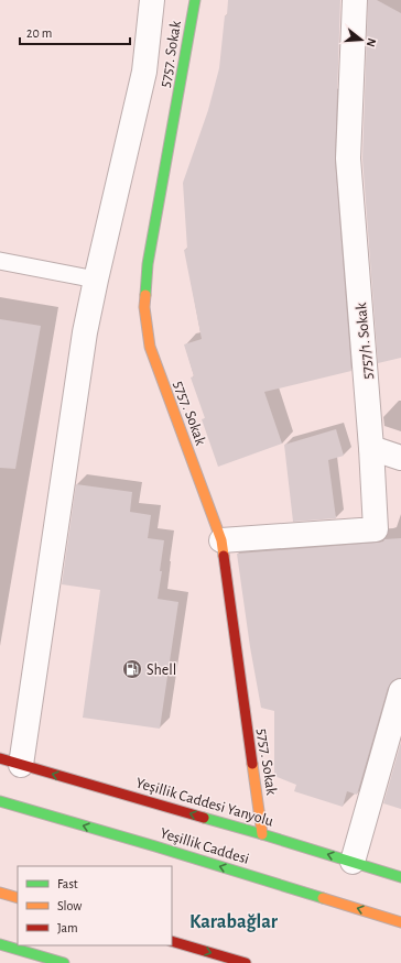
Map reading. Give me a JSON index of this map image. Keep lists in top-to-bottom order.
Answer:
{
  "streets": {
    "main road": ["5757. Sokak", "Yeşillik Caddesi Yanyolu", "Yeşillik Caddesi"],
    "street": ["5757/1. Sokak"]
  },
  "crossings": [
    ["5757. Sokak", "5757/1. Sokak"],
    ["5757. Sokak", "Yeşillik Caddesi Yanyolu"]
  ],
  "one_way": ["Yeşillik Caddesi Yanyolu", "Yeşillik Caddesi"],
  "districts": ["Karabağlar"],
  "places": {
    "fuel station": ["Shell"]
  },
  "legend": ["Fast", "Slow", "Jam"],
  "scale_bar": "20 m",
  "north": "right"
}
